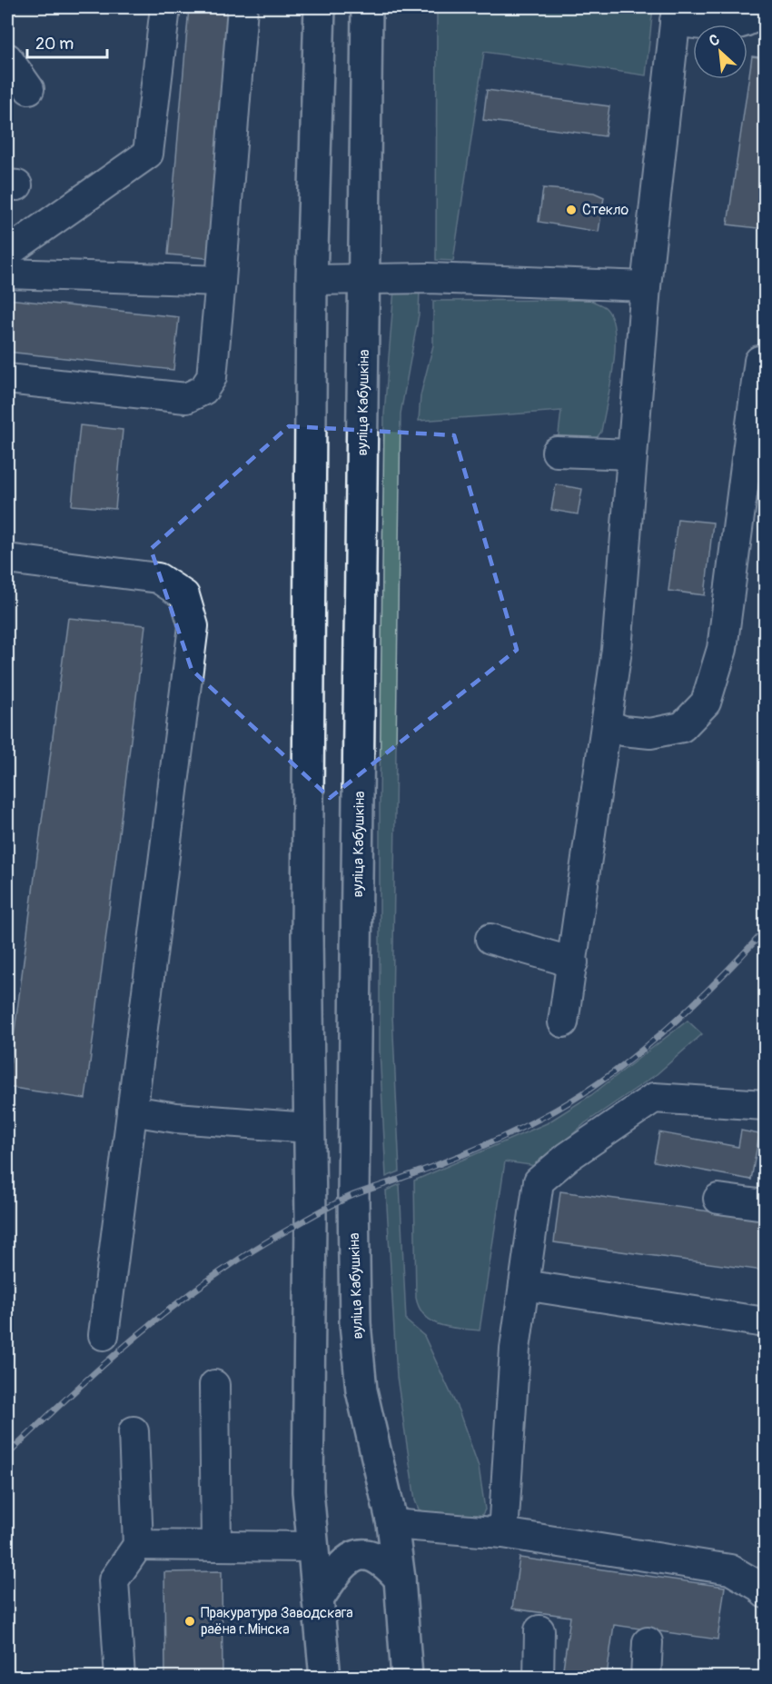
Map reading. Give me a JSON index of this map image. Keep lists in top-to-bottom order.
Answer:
{
  "streets": {
    "main road": ["вуліца Кабушкіна"]
  },
  "places": ["Стекло", "Пракуратура Заводскага раёна г.Мінска"],
  "scale_bar": "20 m",
  "north": "top left"
}
